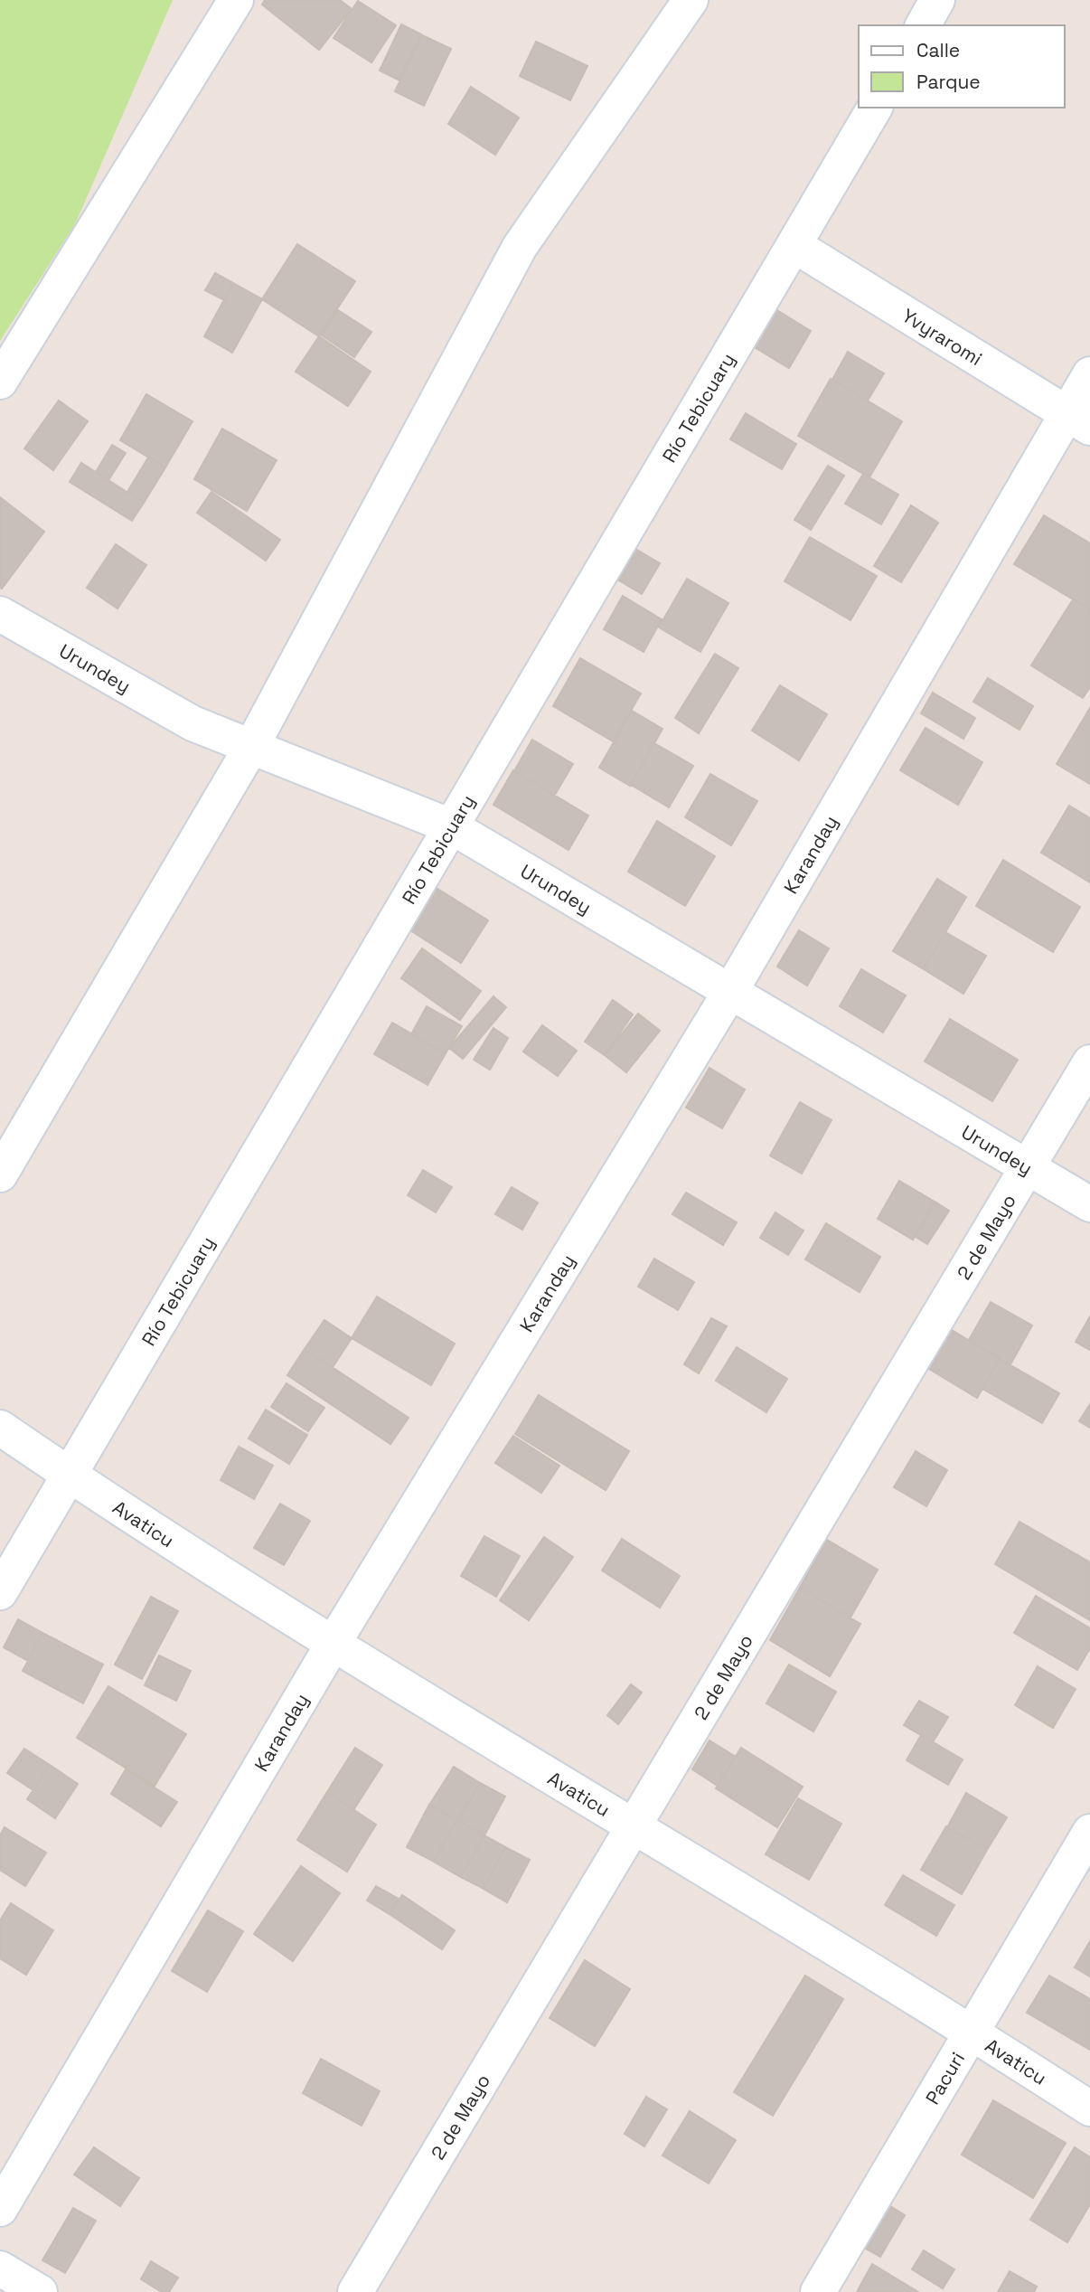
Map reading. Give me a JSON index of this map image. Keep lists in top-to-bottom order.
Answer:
{
  "streets": {
    "street": [
      "Yvyraromi",
      "Río Tebicuary",
      "Urundey",
      "Karanday",
      "2 de Mayo",
      "Avaticu",
      "Pacuri"
    ]
  },
  "crossings": [
    ["Yvyraromi", "Río Tebicuary"],
    ["Yvyraromi", "Karanday"],
    ["Río Tebicuary", "Urundey"],
    ["Río Tebicuary", "Avaticu"],
    ["Urundey", "Karanday"],
    ["Urundey", "2 de Mayo"],
    ["Karanday", "Avaticu"],
    ["2 de Mayo", "Avaticu"],
    ["Avaticu", "Pacuri"]
  ],
  "legend": ["Calle", "Parque"]
}
